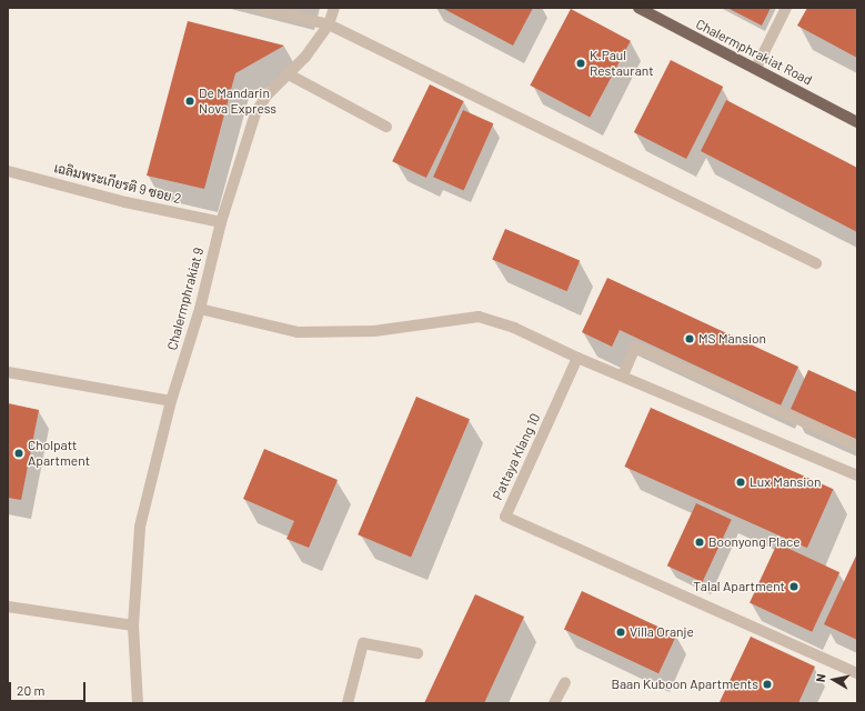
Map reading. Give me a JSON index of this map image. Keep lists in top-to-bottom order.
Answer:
{
  "streets": {
    "main road": ["Chalermphrakiat Road"],
    "street": ["เฉลิมพระเกียรติ 9 ซอย 2", "Chalermphrakiat 9", "Pattaya Klang 10"]
  },
  "crossings": [
    ["เฉลิมพระเกียรติ 9 ซอย 2", "Chalermphrakiat 9"]
  ],
  "places": [
    "K.Paul Restaurant",
    "De Mandarin Nova Express",
    "MS Mansion",
    "Cholpatt Apartment",
    "Lux Mansion",
    "Boonyong Place",
    "Talal Apartment",
    "Villa Oranje",
    "Baan Kuboon Apartments"
  ],
  "scale_bar": "20 m",
  "north": "left"
}
